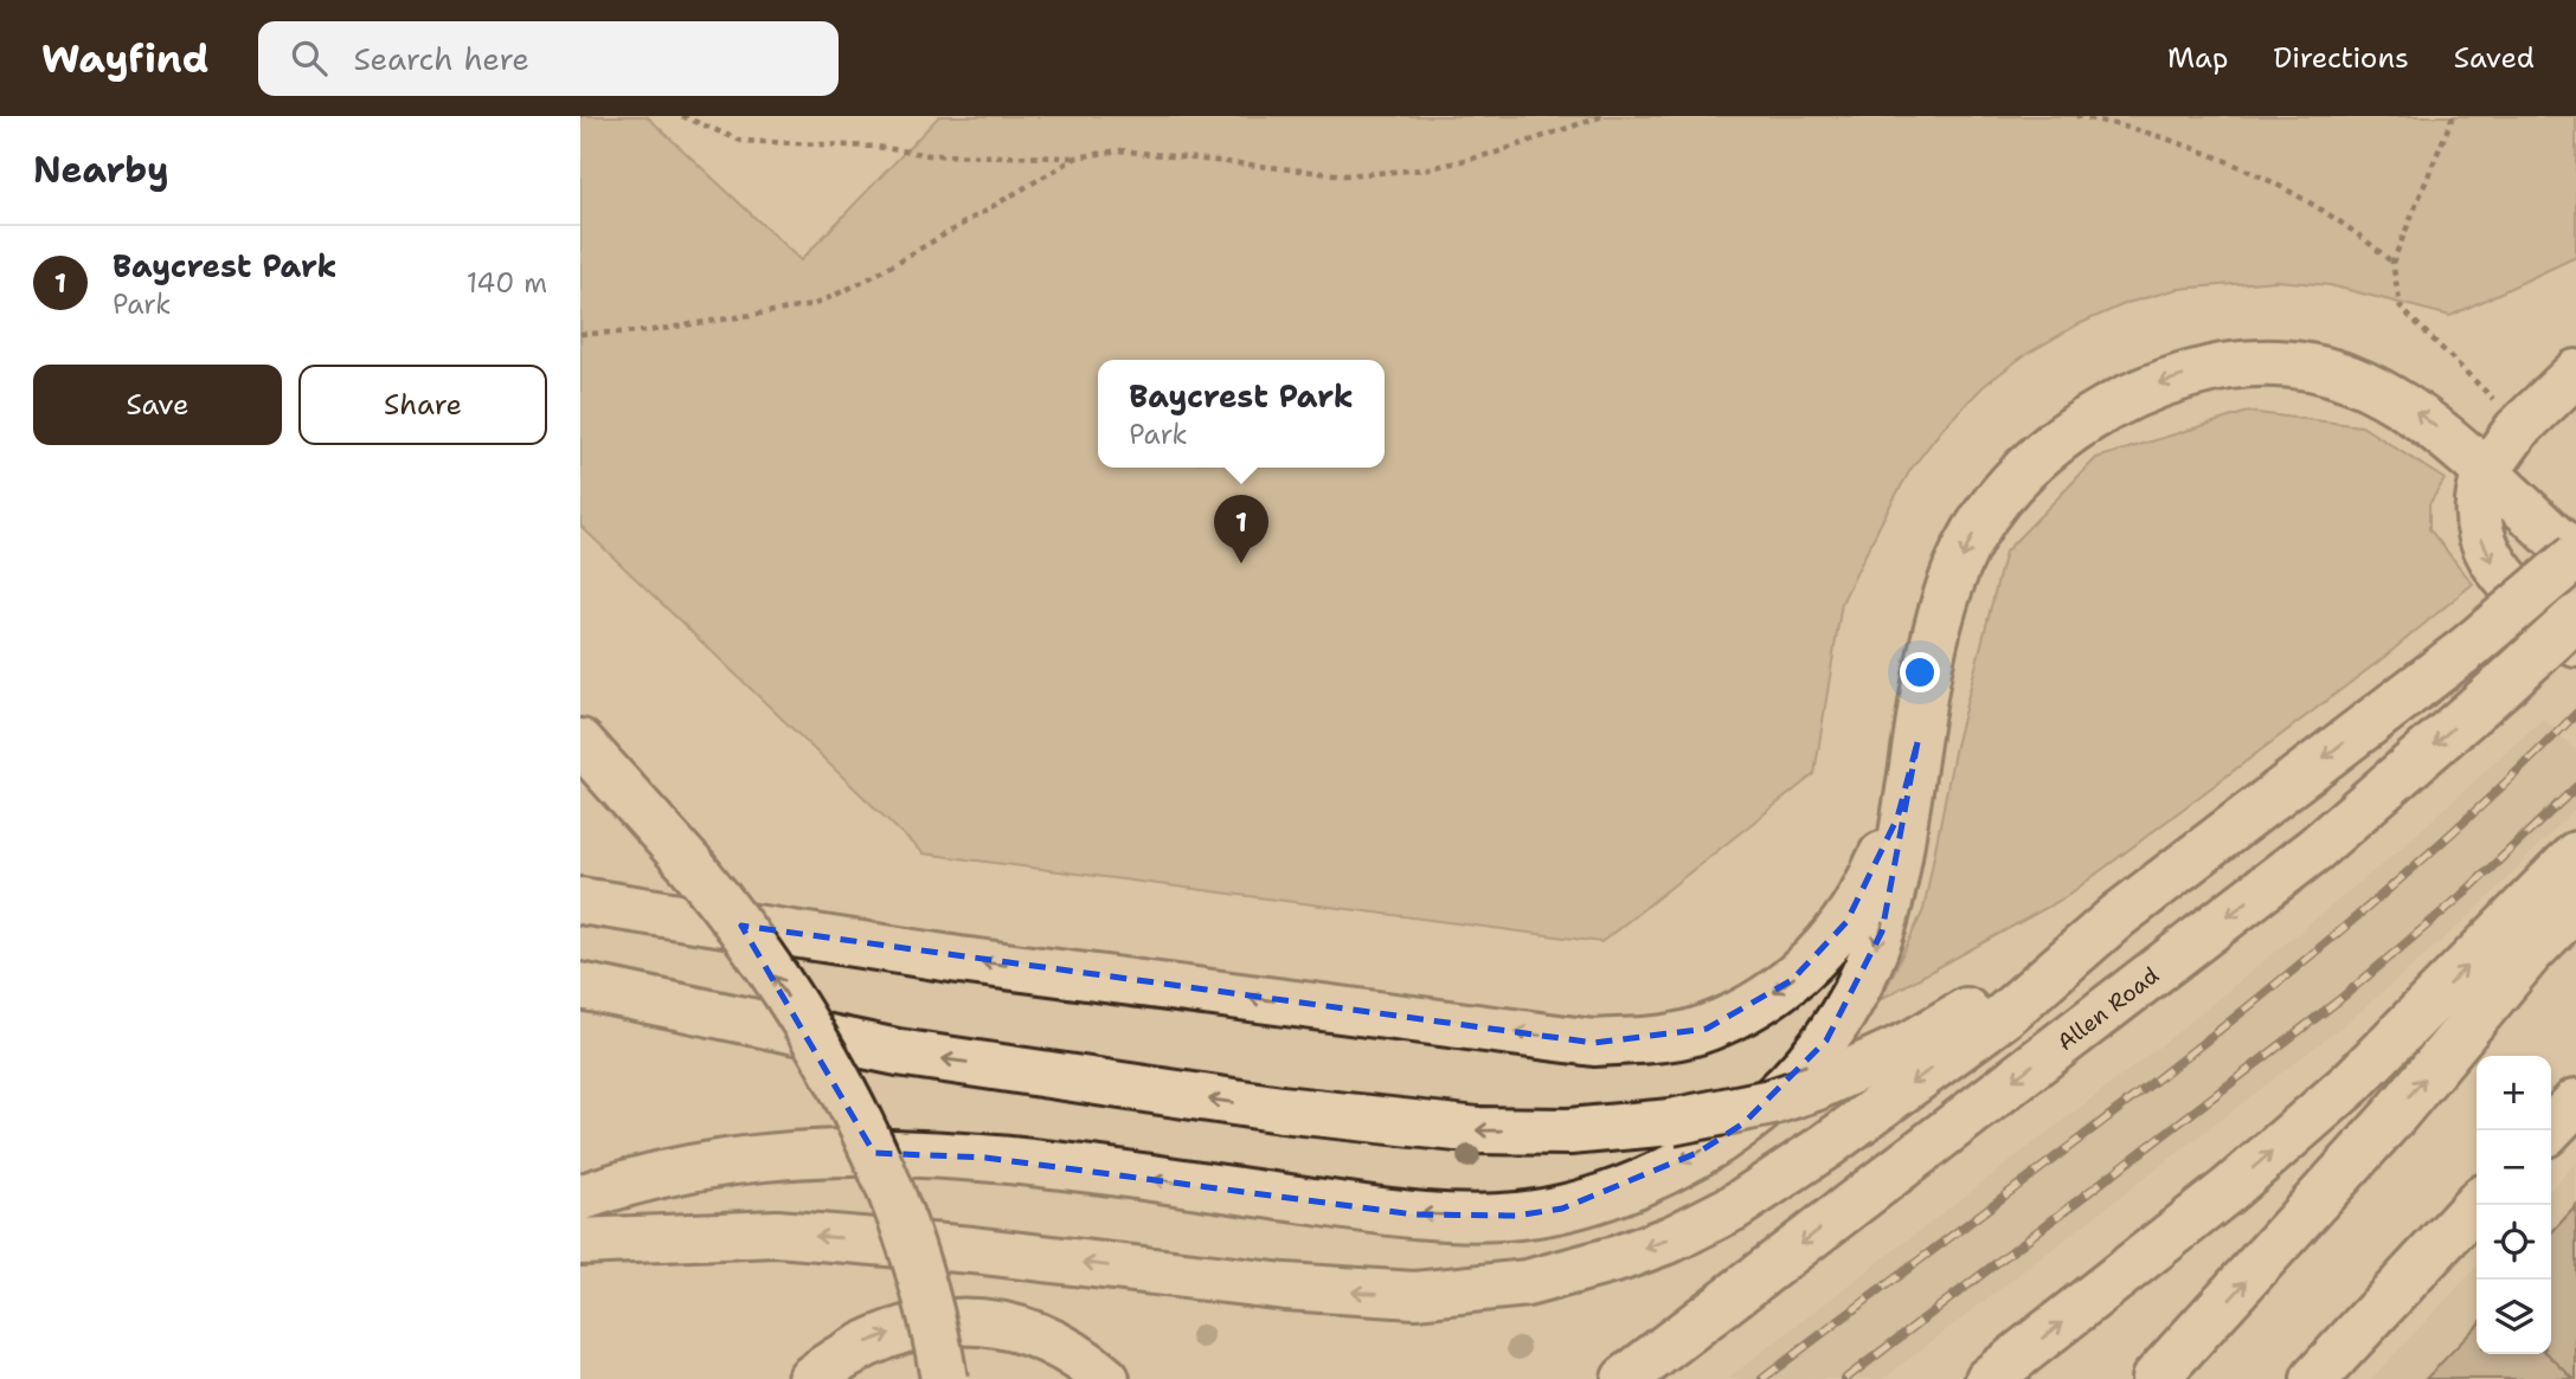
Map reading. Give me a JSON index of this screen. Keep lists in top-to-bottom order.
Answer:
{
  "streets": {
    "main road": ["Allen Road"]
  },
  "page": {
    "header": "Wayfind",
    "search": "Search here",
    "nav": ["Map", "Directions", "Saved"],
    "heading": "Nearby",
    "list": [
      {
        "mark": "1",
        "name": "Baycrest Park",
        "note": "Park",
        "value": "140 m"
      }
    ],
    "buttons": ["Save", "Share"],
    "popup": ["Baycrest Park", "Park"],
    "pins": "1",
    "map_buttons": ["+", "−"]
  }
}
